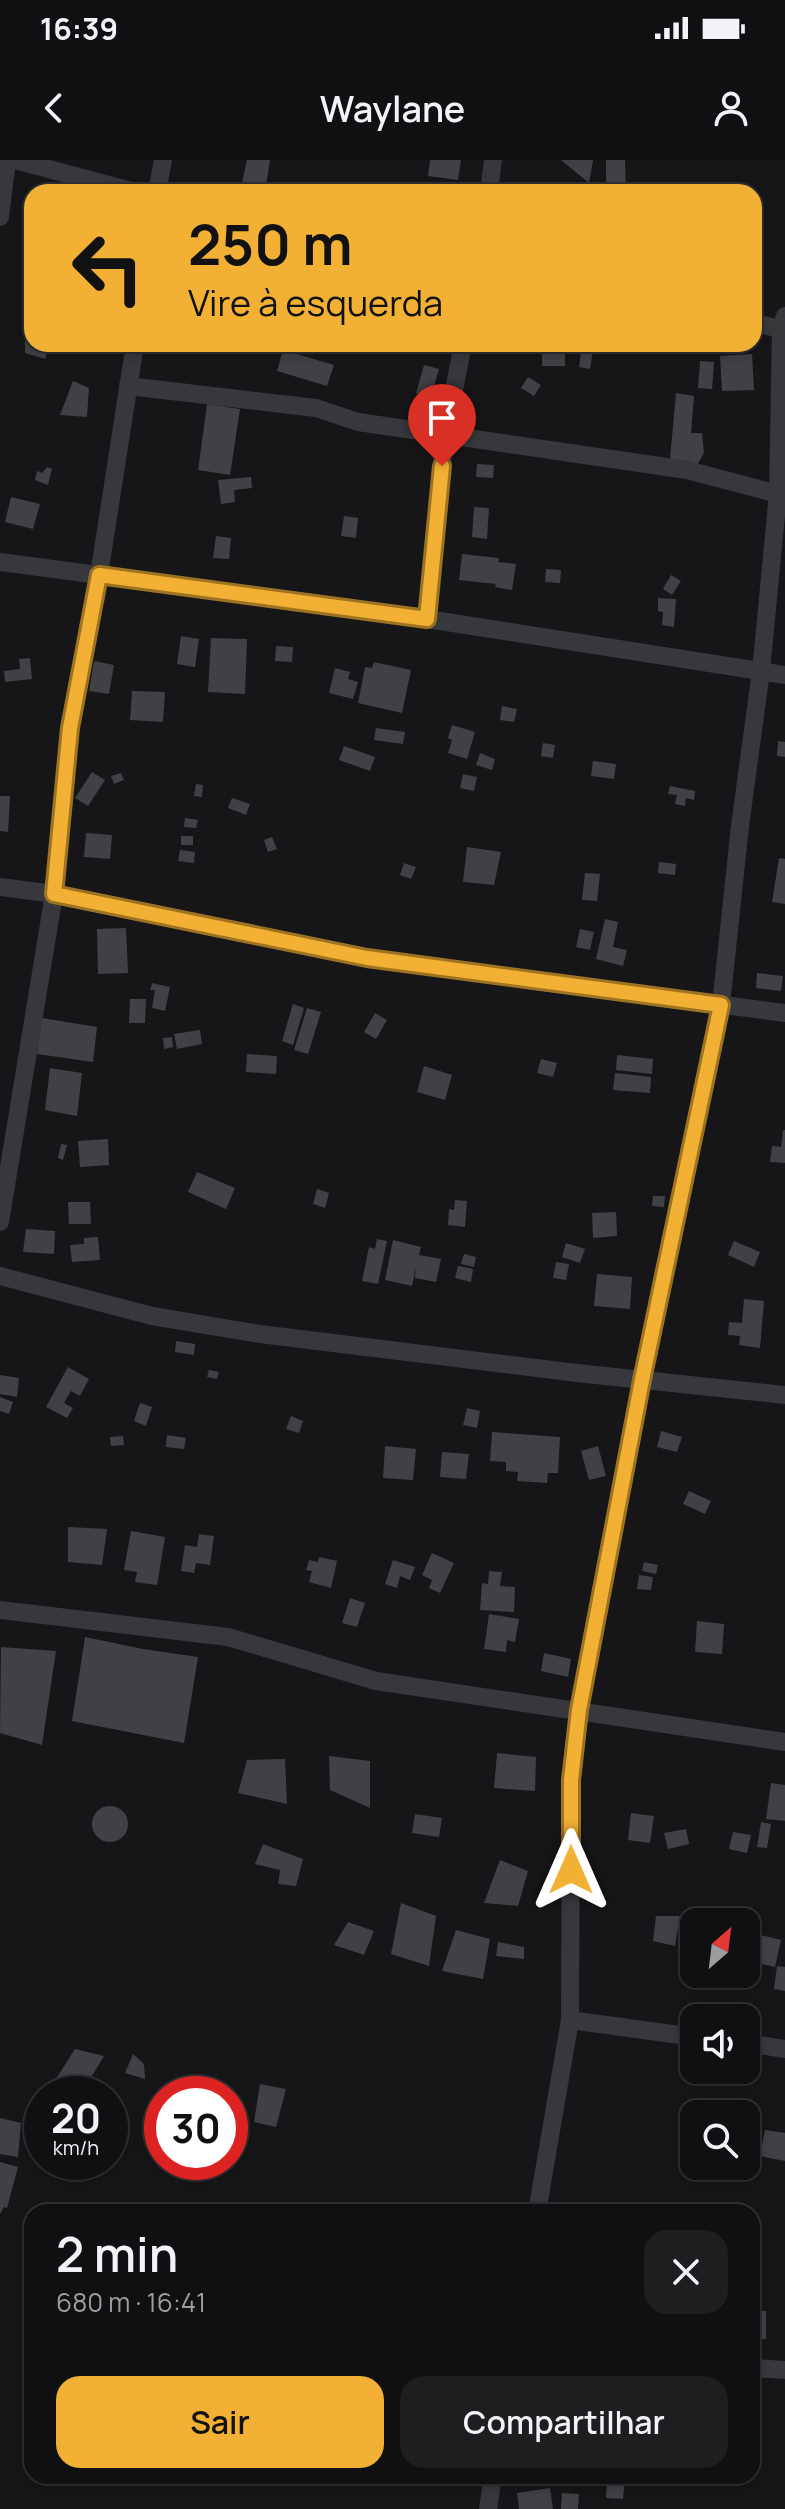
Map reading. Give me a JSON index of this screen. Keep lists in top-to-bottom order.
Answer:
{
  "north": "top right",
  "page": {
    "status": "16:39",
    "header": "Waylane",
    "turn": ["250 m", "Vire à esquerda"],
    "speed": "20 km/h",
    "limit": "30",
    "heading": ["2 min", "680 m · 16:41"],
    "buttons": ["Sair", "Compartilhar"]
  }
}
